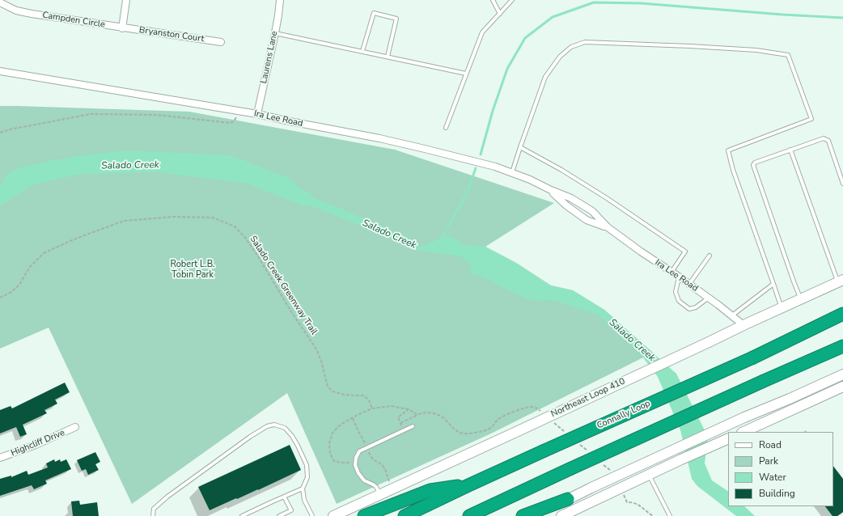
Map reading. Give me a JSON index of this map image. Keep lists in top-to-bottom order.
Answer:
{
  "streets": {
    "highway": ["Connally Loop"],
    "main road": ["Northeast Loop 410"],
    "street": [
      "Campden Circle",
      "Bryanston Court",
      "Laurens Lane",
      "Ira Lee Road",
      "Highcliff Drive"
    ],
    "path": ["Salado Creek Greenway Trail"]
  },
  "crossings": [
    ["Campden Circle", "Bryanston Court"],
    ["Laurens Lane", "Ira Lee Road"],
    ["Ira Lee Road", "Northeast Loop 410"]
  ],
  "water": ["Salado Creek"],
  "parks": ["Robert L.B. Tobin Park"],
  "legend": [
    "Road",
    "Park",
    "Water",
    "Building"
  ]
}
